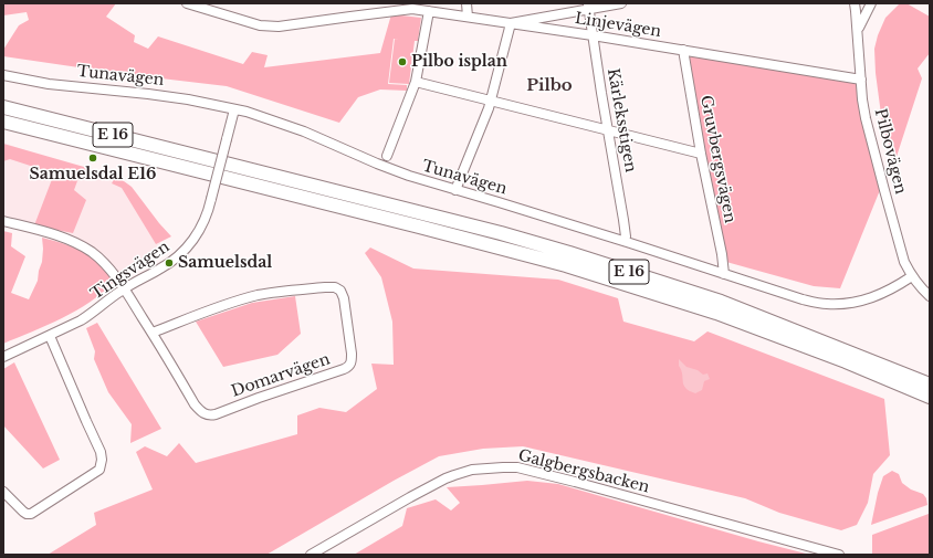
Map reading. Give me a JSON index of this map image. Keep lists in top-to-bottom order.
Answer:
{
  "streets": {
    "highway": ["E 16"],
    "street": [
      "Linjevägen",
      "Tunavägen",
      "Kärleksstigen",
      "Pilbovägen",
      "Gruvbergsvägen",
      "Tingsvägen",
      "Domarvägen",
      "Galgbergsbacken"
    ]
  },
  "crossings": [
    ["Linjevägen", "Kärleksstigen"],
    ["Linjevägen", "Pilbovägen"],
    ["Linjevägen", "Gruvbergsvägen"],
    ["Tunavägen", "Kärleksstigen"],
    ["Tunavägen", "Pilbovägen"],
    ["Tunavägen", "Gruvbergsvägen"],
    ["Tunavägen", "Tingsvägen"],
    ["Tingsvägen", "Domarvägen"]
  ],
  "districts": ["Pilbo"],
  "places": ["Pilbo isplan", "Samuelsdal E16", "Samuelsdal"]
}
